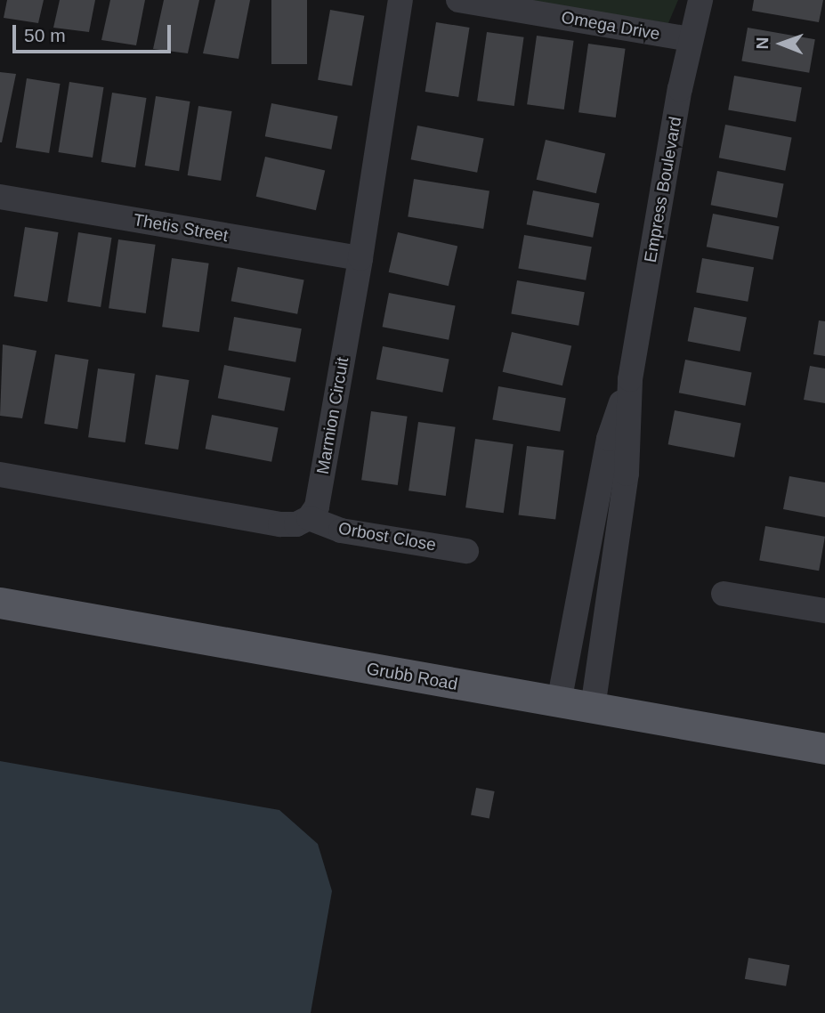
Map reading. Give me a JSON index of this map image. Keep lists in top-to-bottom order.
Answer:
{
  "streets": {
    "main road": ["Grubb Road"],
    "street": [
      "Omega Drive",
      "Empress Boulevard",
      "Thetis Street",
      "Marmion Circuit",
      "Orbost Close"
    ]
  },
  "crossings": [
    ["Omega Drive", "Empress Boulevard"],
    ["Empress Boulevard", "Grubb Road"],
    ["Thetis Street", "Marmion Circuit"],
    ["Marmion Circuit", "Orbost Close"]
  ],
  "scale_bar": "50 m",
  "north": "left"
}
